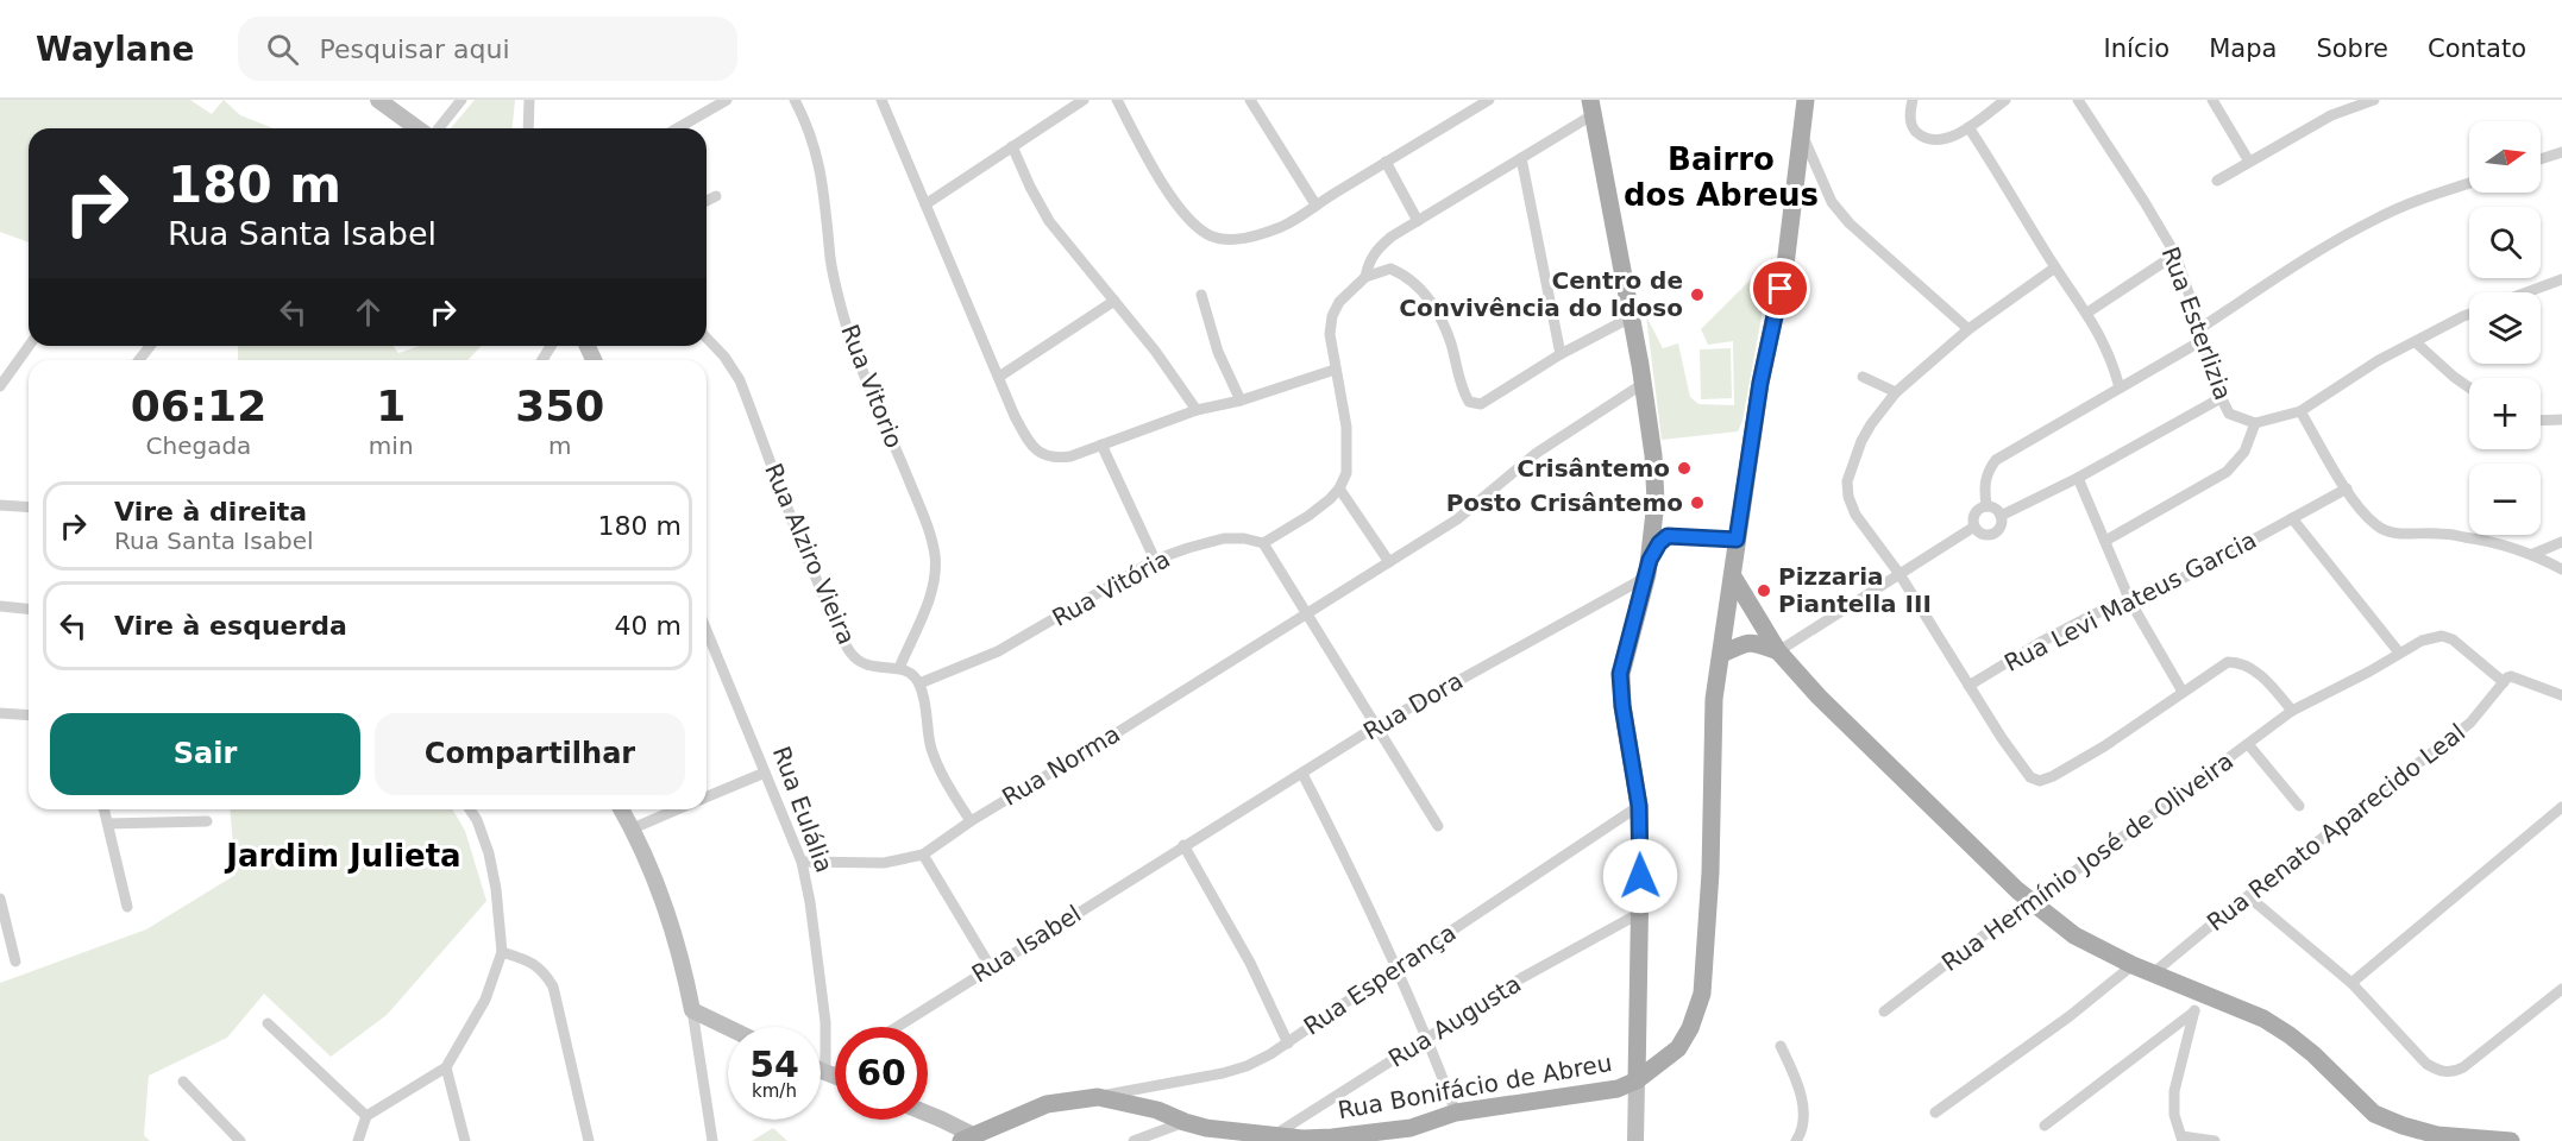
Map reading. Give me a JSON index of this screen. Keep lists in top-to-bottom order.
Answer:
{
  "streets": {
    "main road": ["Rua Bonifácio de Abreu"],
    "street": [
      "Rua Esterlizia",
      "Rua Vitorio",
      "Rua Alziro Vieira",
      "Rua Vitória",
      "Rua Levi Mateus Garcia",
      "Rua Dora",
      "Rua Norma",
      "Rua Eulália",
      "Rua Renato Aparecido Leal",
      "Rua Hermínio José de Oliveira",
      "Rua Isabel",
      "Rua Esperança",
      "Rua Augusta"
    ]
  },
  "crossings": [
    ["Rua Vitorio", "Rua Alziro Vieira"],
    ["Rua Dora", "Rua Isabel"],
    ["Rua Norma", "Rua Eulália"],
    ["Rua Renato Aparecido Leal", "Rua Hermínio José de Oliveira"],
    ["Rua Esperança", "Rua Bonifácio de Abreu"],
    ["Rua Augusta", "Rua Bonifácio de Abreu"]
  ],
  "districts": ["Bairro dos Abreus", "Jardim Julieta"],
  "places": [
    "Centro de Convivência do Idoso",
    "Crisântemo",
    "Posto Crisântemo",
    "Pizzaria Piantella III"
  ],
  "north": "right",
  "page": {
    "header": "Waylane",
    "search": "Pesquisar aqui",
    "nav": [
      "Início",
      "Mapa",
      "Sobre",
      "Contato"
    ],
    "map_buttons": ["+", "−"],
    "turn": ["180 m", "Rua Santa Isabel"],
    "eta": [
      "06:12",
      "Chegada",
      "1",
      "min",
      "350",
      "m"
    ],
    "list": [
      {
        "name": "Vire à direita",
        "note": "Rua Santa Isabel",
        "value": "180 m"
      },
      {
        "name": "Vire à esquerda",
        "value": "40 m"
      }
    ],
    "buttons": ["Sair", "Compartilhar"],
    "speed": "54 km/h",
    "limit": "60"
  }
}
